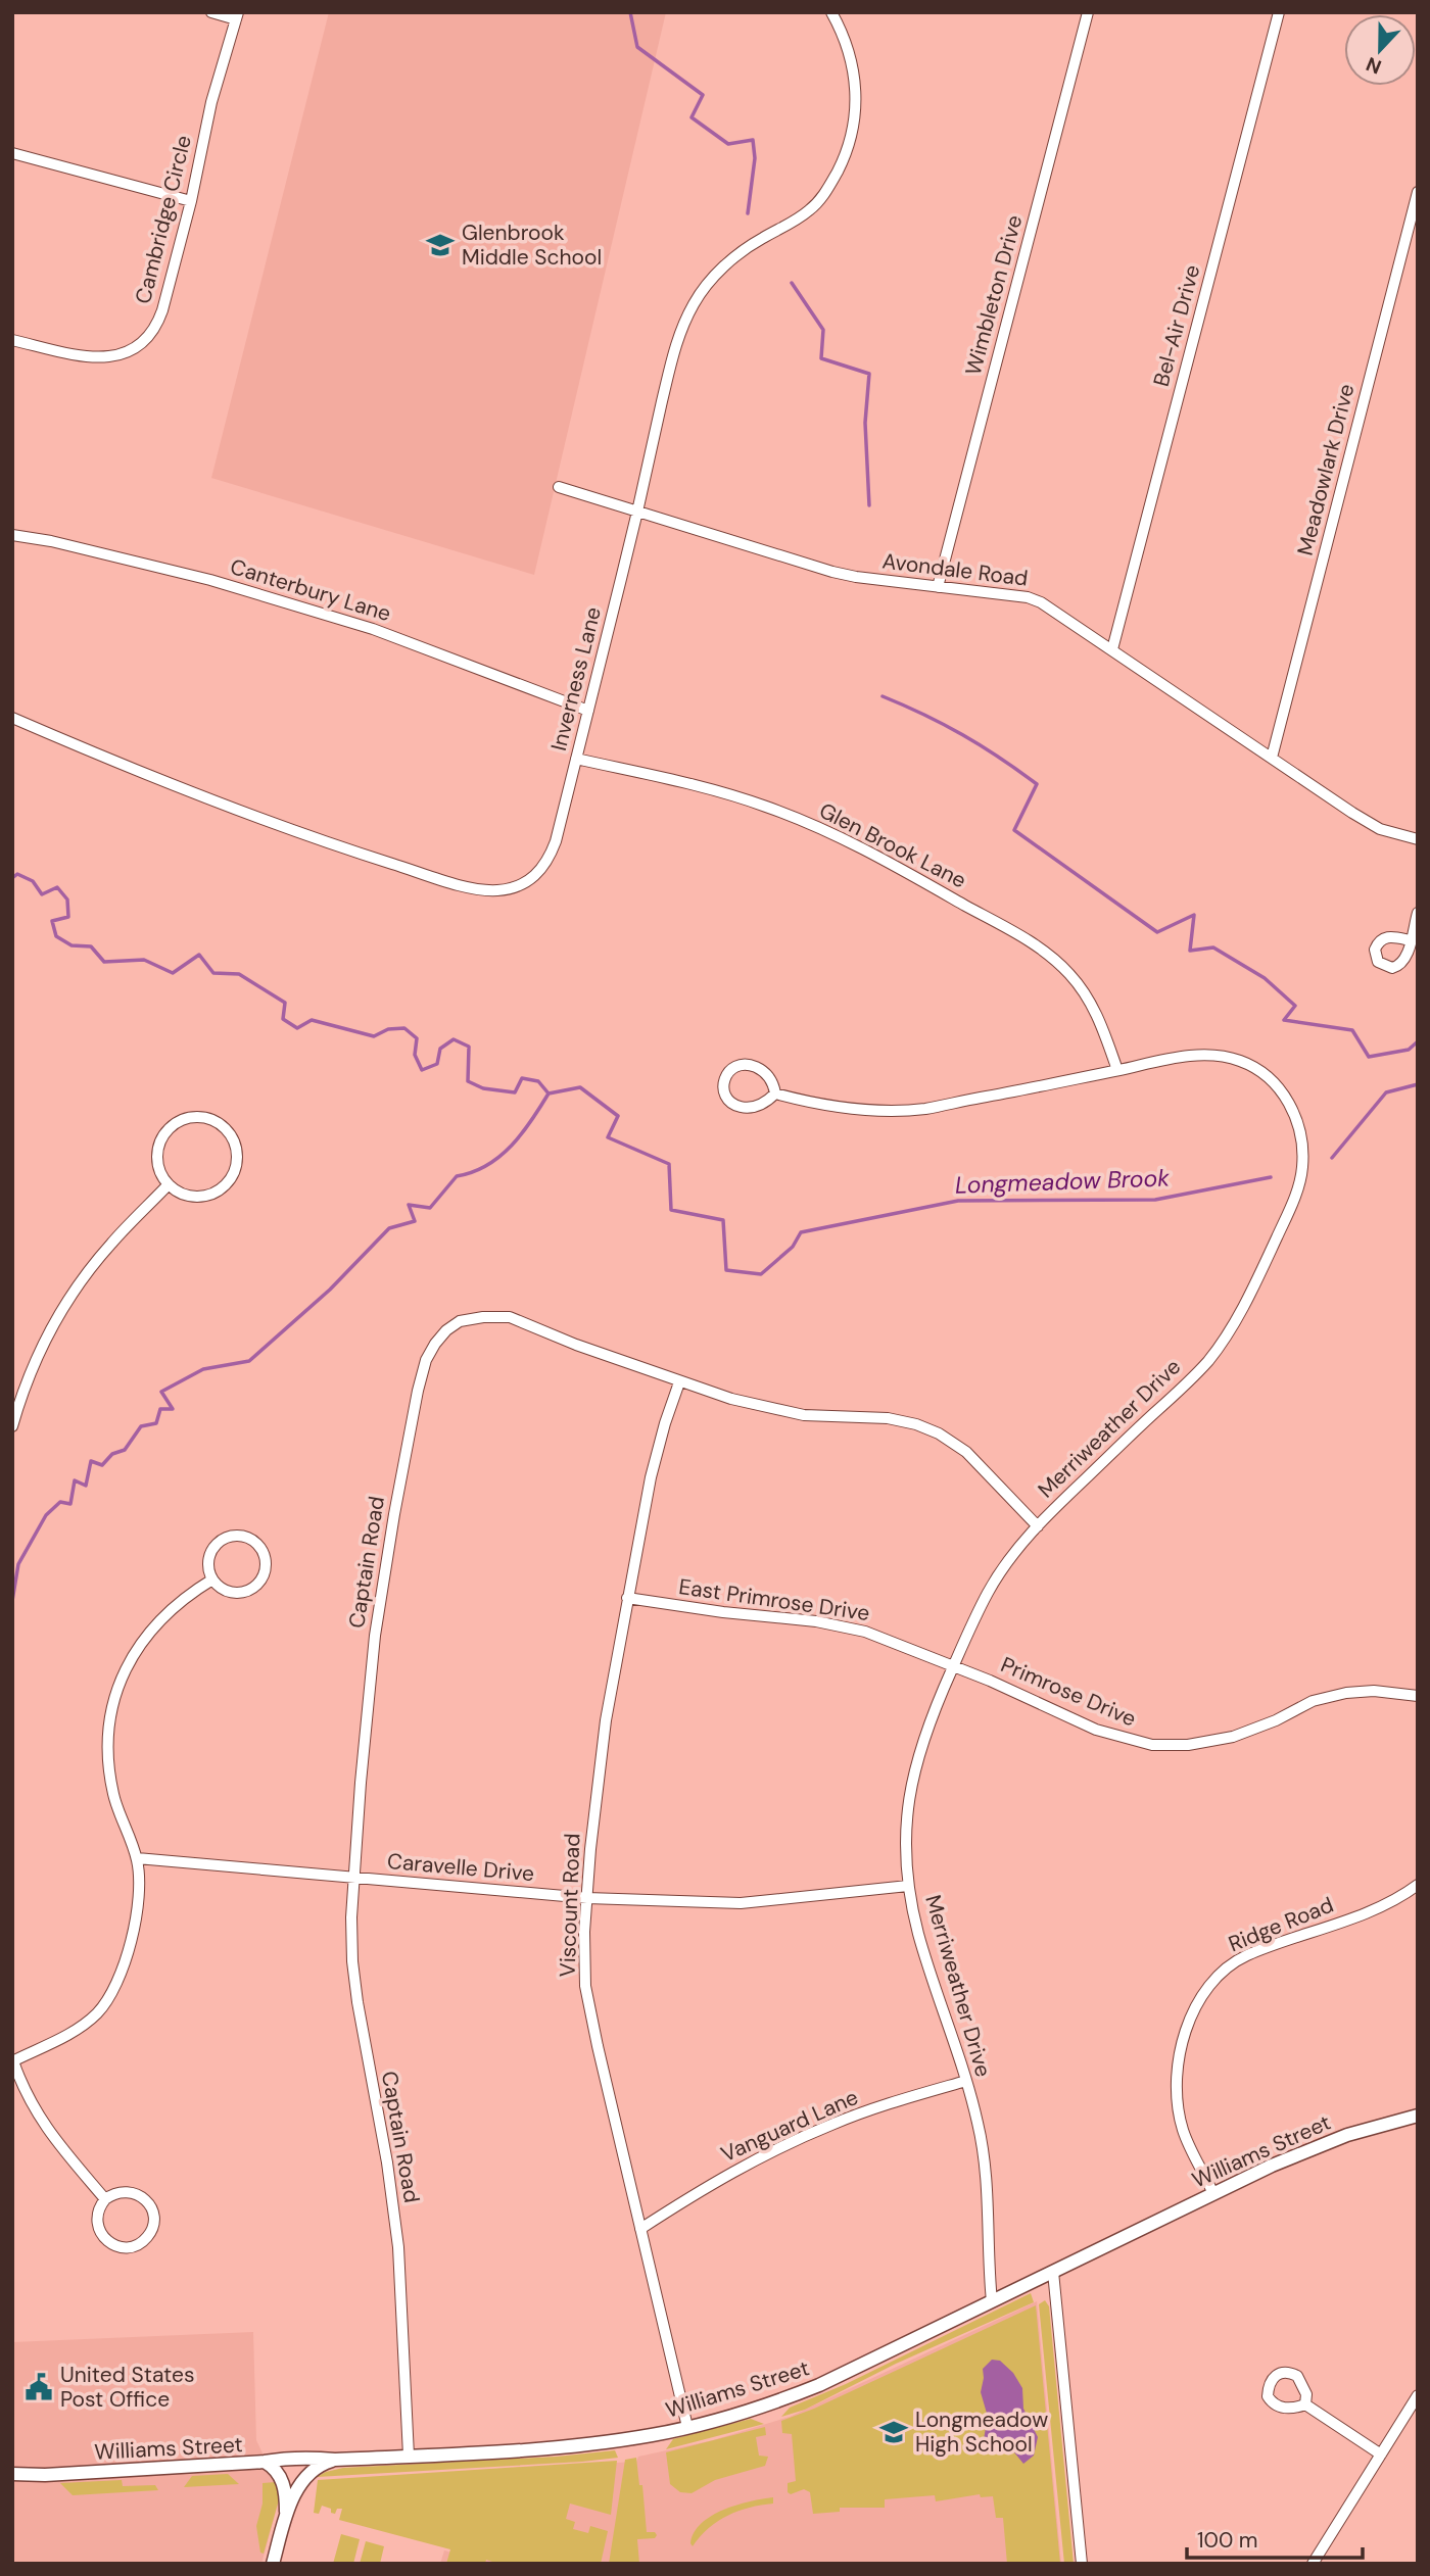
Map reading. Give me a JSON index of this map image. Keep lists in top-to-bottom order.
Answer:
{
  "streets": {
    "main road": ["Williams Street"],
    "street": [
      "Cambridge Circle",
      "Wimbleton Drive",
      "Bel-Air Drive",
      "Meadowlark Drive",
      "Avondale Road",
      "Canterbury Lane",
      "Inverness Lane",
      "Glen Brook Lane",
      "Merriweather Drive",
      "Captain Road",
      "East Primrose Drive",
      "Primrose Drive",
      "Caravelle Drive",
      "Viscount Road",
      "Ridge Road",
      "Vanguard Lane"
    ]
  },
  "crossings": [
    ["Wimbleton Drive", "Avondale Road"],
    ["Bel-Air Drive", "Avondale Road"],
    ["Meadowlark Drive", "Avondale Road"],
    ["Avondale Road", "Inverness Lane"],
    ["Canterbury Lane", "Inverness Lane"],
    ["Inverness Lane", "Glen Brook Lane"],
    ["Glen Brook Lane", "Merriweather Drive"],
    ["Merriweather Drive", "Captain Road"],
    ["Merriweather Drive", "East Primrose Drive"],
    ["Merriweather Drive", "Primrose Drive"],
    ["Merriweather Drive", "Caravelle Drive"],
    ["Merriweather Drive", "Vanguard Lane"],
    ["Merriweather Drive", "Williams Street"],
    ["Captain Road", "Caravelle Drive"],
    ["Captain Road", "Viscount Road"],
    ["Captain Road", "Williams Street"],
    ["East Primrose Drive", "Primrose Drive"],
    ["East Primrose Drive", "Viscount Road"],
    ["Caravelle Drive", "Viscount Road"],
    ["Viscount Road", "Vanguard Lane"],
    ["Viscount Road", "Williams Street"],
    ["Ridge Road", "Williams Street"]
  ],
  "water": ["Longmeadow Brook"],
  "places": {
    "school or university": ["Glenbrook Middle School", "Longmeadow High School"],
    "public building": ["United States Post Office"]
  },
  "scale_bar": "100 m",
  "north": "bottom"
}
